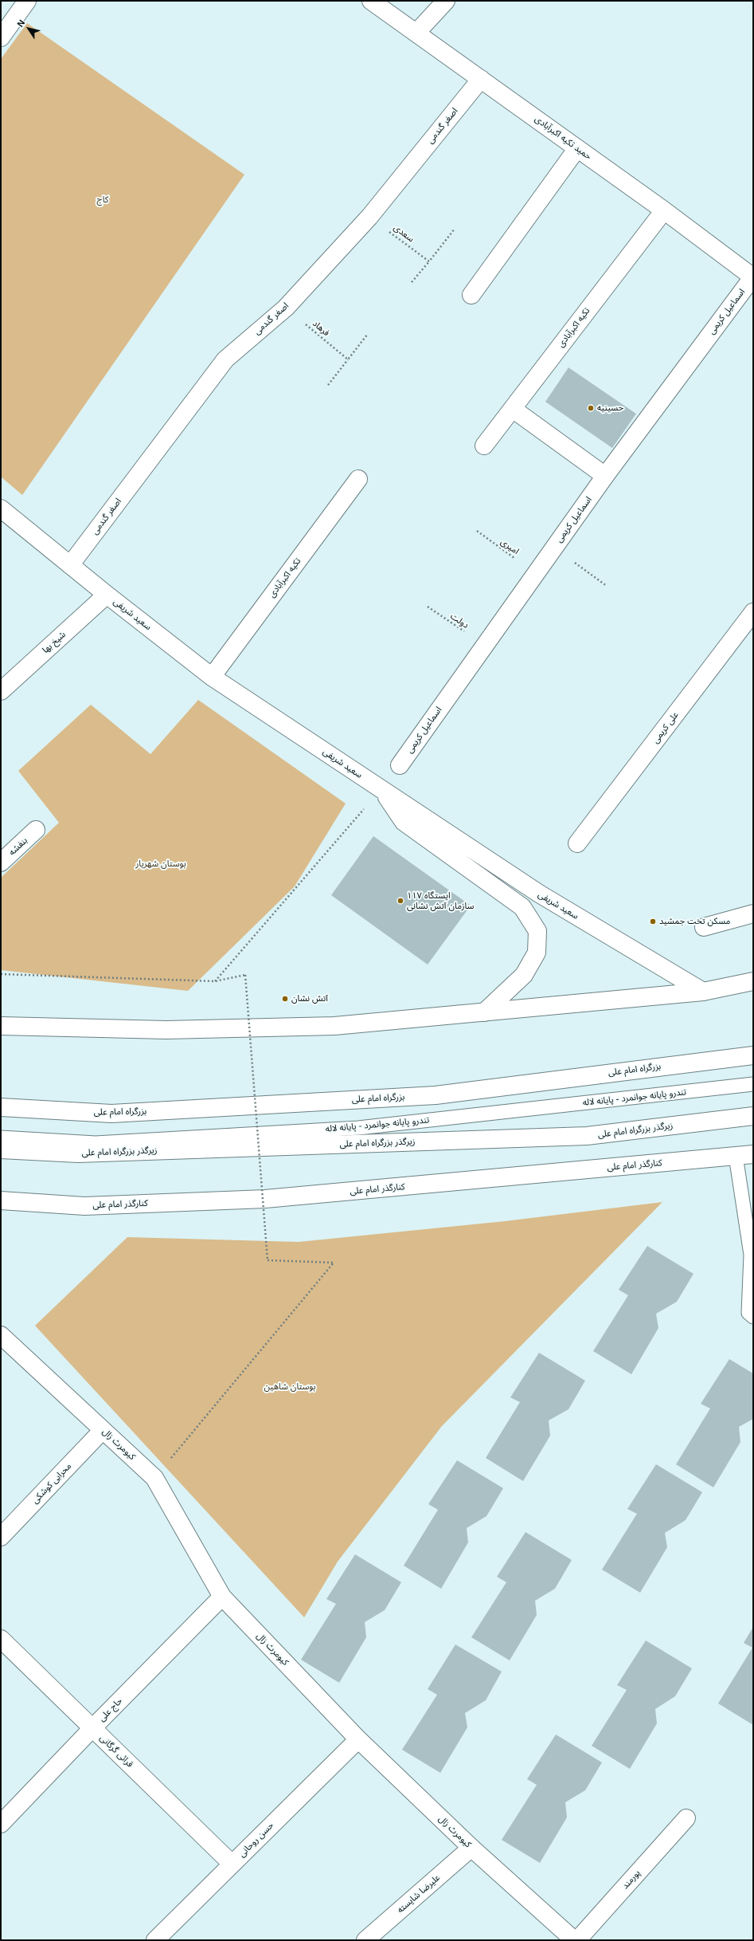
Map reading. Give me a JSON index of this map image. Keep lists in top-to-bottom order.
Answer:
{
  "streets": {
    "main road": [
      "اصغر گندمی",
      "حمید تکیه اکبرآبادی",
      "اسماعیل کریمی",
      "تکیه اکبرآبادی",
      "سعید شریفی",
      "شیخ بها",
      "علی کریمی",
      "بنفشه",
      "بزرگراه امام علی",
      "زیرگذر بزرگراه امام علی",
      "کنارگذر امام علی",
      "کیومرث زال",
      "محرابی کوشکی",
      "حاج علی",
      "قرائی گرگانی",
      "حسن روحانی",
      "پورمند",
      "علیرضا شایسته"
    ],
    "lane": ["تندرو پایانه جوانمرد - پایانه لاله"],
    "path": [
      "سعدی",
      "فرهاد",
      "امیری",
      "دولت"
    ]
  },
  "crossings": [
    ["اصغر گندمی", "حمید تکیه اکبرآبادی"],
    ["اصغر گندمی", "سعدی"],
    ["اصغر گندمی", "فرهاد"],
    ["اصغر گندمی", "سعید شریفی"],
    ["حمید تکیه اکبرآبادی", "اسماعیل کریمی"],
    ["حمید تکیه اکبرآبادی", "تکیه اکبرآبادی"],
    ["اسماعیل کریمی", "امیری"],
    ["اسماعیل کریمی", "دولت"],
    ["تکیه اکبرآبادی", "سعید شریفی"],
    ["سعید شریفی", "شیخ بها"],
    ["کیومرث زال", "محرابی کوشکی"],
    ["کیومرث زال", "حاج علی"],
    ["کیومرث زال", "حسن روحانی"],
    ["کیومرث زال", "علیرضا شایسته"],
    ["حاج علی", "قرائی گرگانی"],
    ["قرائی گرگانی", "حسن روحانی"]
  ],
  "parks": ["کاج", "بوستان شهریار", "بوستان شاهین"],
  "places": [
    "حسینیه",
    "ایستگاه ۱۱۷ سازمان آتش نشانی",
    "مسکن تخت جمشید",
    "آتش نشان"
  ],
  "north": "top left"
}
